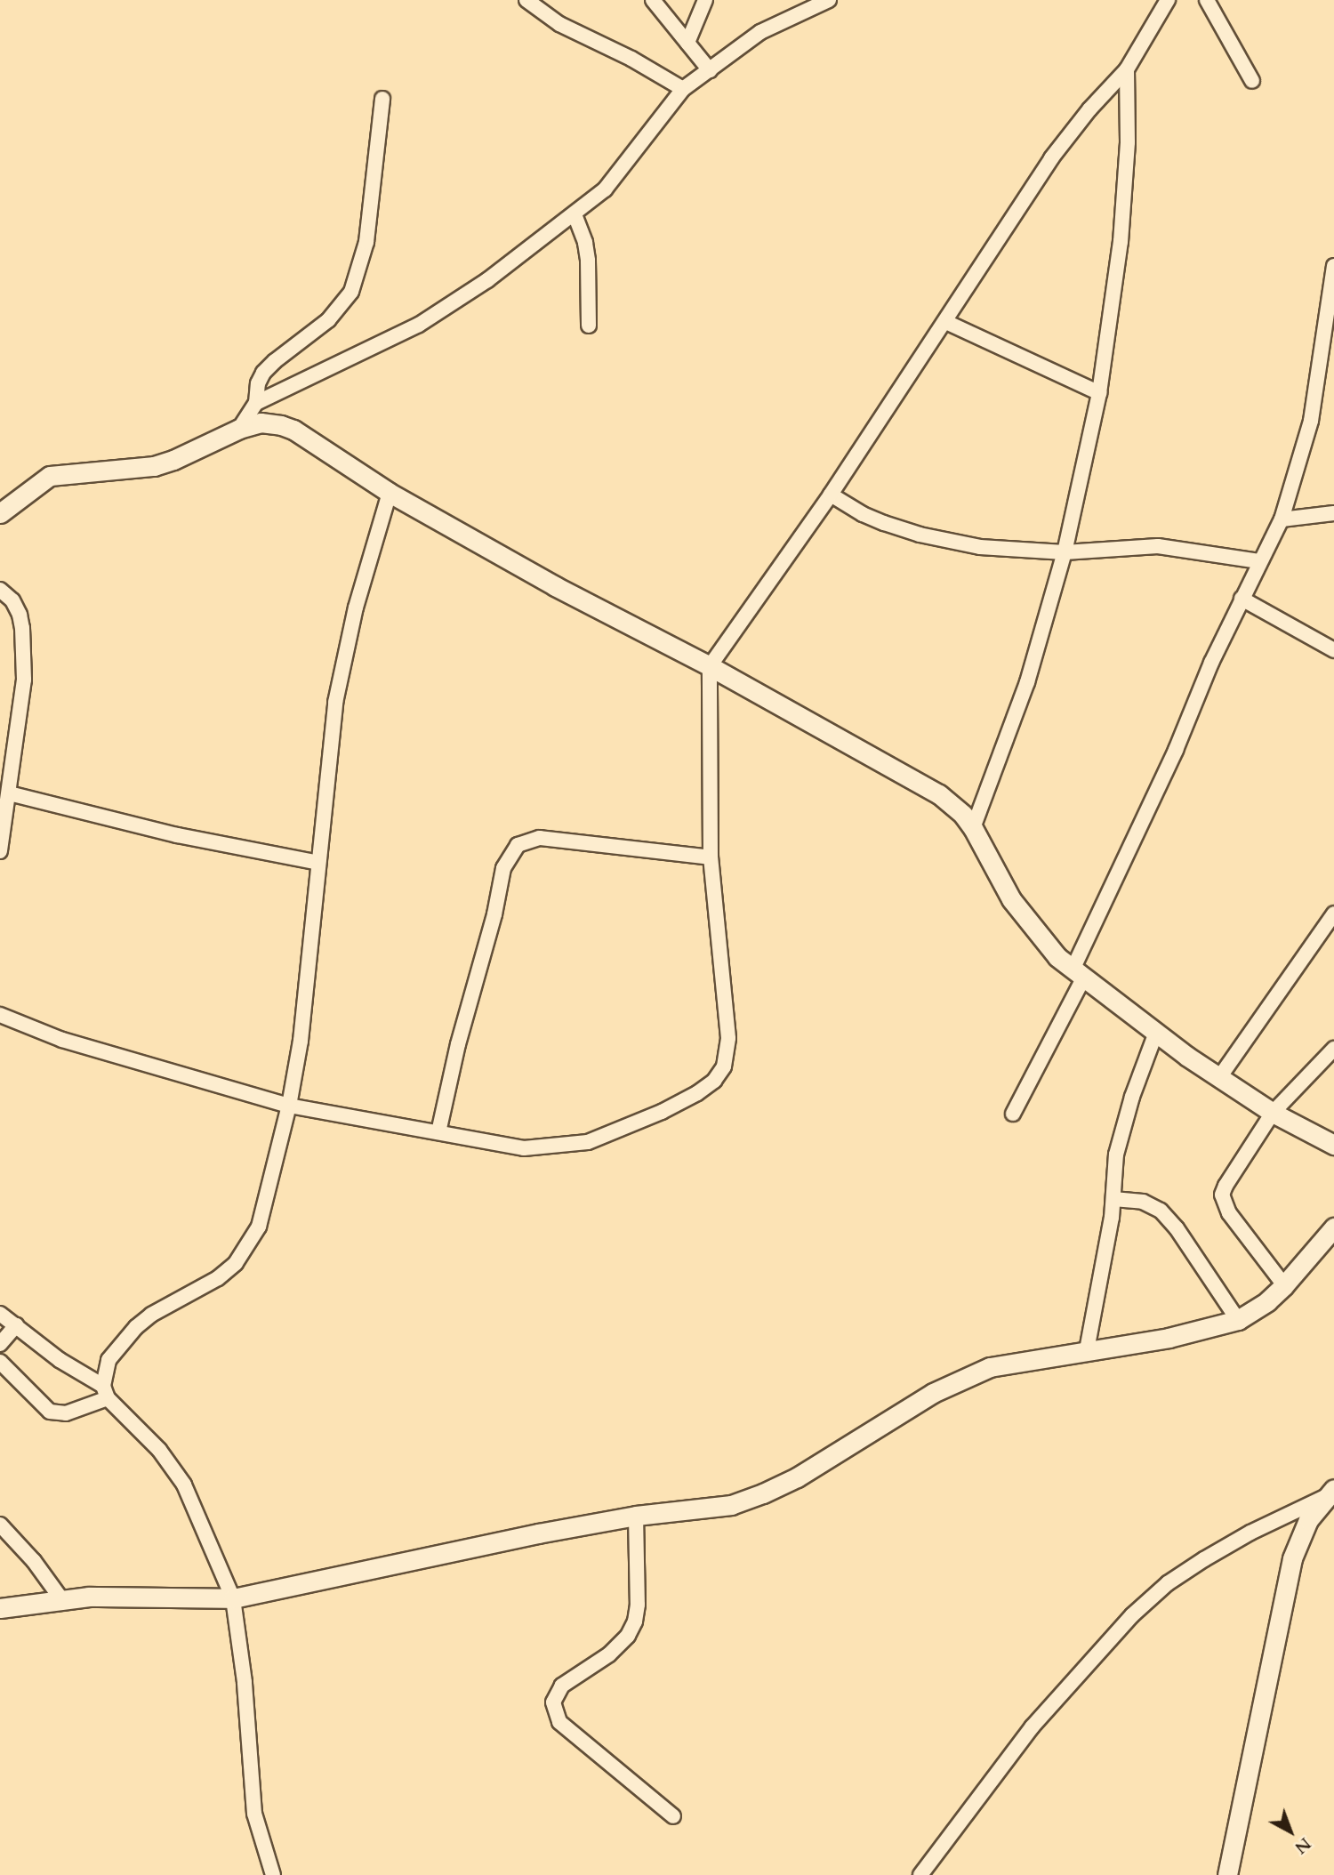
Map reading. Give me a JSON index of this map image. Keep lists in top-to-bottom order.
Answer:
{
  "north": "bottom right"
}
